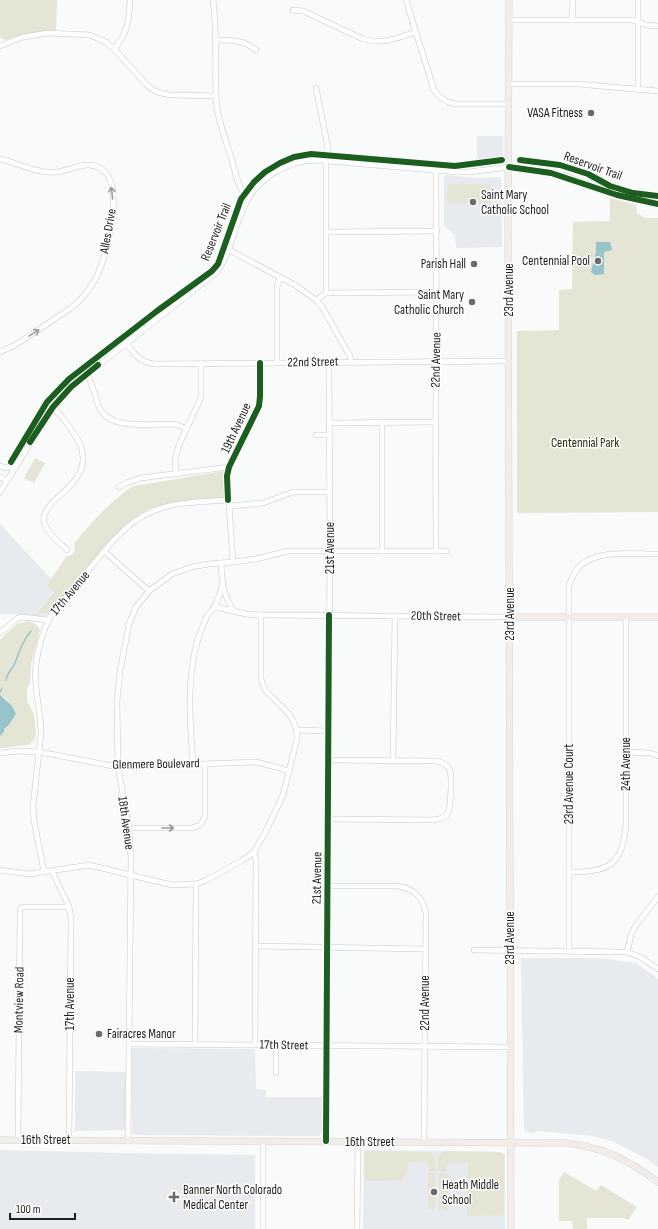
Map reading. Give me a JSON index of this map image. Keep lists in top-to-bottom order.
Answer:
{
  "streets": {
    "main road": ["23rd Avenue", "20th Street", "16th Street"],
    "street": [
      "Alles Drive",
      "22nd Avenue",
      "22nd Street",
      "19th Avenue",
      "21st Avenue",
      "17th Avenue",
      "Glenmere Boulevard",
      "24th Avenue",
      "23rd Avenue Court",
      "18th Avenue",
      "Montview Road",
      "17th Street"
    ],
    "cycle path": ["Reservoir Trail"]
  },
  "crossings": [
    ["23rd Avenue", "22nd Street"],
    ["23rd Avenue", "20th Street"],
    ["23rd Avenue", "17th Street"],
    ["23rd Avenue", "16th Street"],
    ["22nd Avenue", "22nd Street"],
    ["22nd Avenue", "21st Avenue"],
    ["22nd Avenue", "18th Avenue"],
    ["22nd Avenue", "17th Street"],
    ["22nd Avenue", "16th Street"],
    ["22nd Street", "19th Avenue"],
    ["22nd Street", "21st Avenue"],
    ["19th Avenue", "17th Avenue"],
    ["19th Avenue", "18th Avenue"],
    ["21st Avenue", "17th Avenue"],
    ["21st Avenue", "20th Street"],
    ["21st Avenue", "18th Avenue"],
    ["21st Avenue", "17th Street"],
    ["21st Avenue", "16th Street"],
    ["17th Avenue", "Glenmere Boulevard"],
    ["17th Avenue", "Montview Road"],
    ["17th Avenue", "16th Street"],
    ["20th Street", "24th Avenue"],
    ["20th Street", "23rd Avenue Court"],
    ["Glenmere Boulevard", "18th Avenue"],
    ["24th Avenue", "23rd Avenue Court"],
    ["18th Avenue", "17th Street"],
    ["18th Avenue", "16th Street"],
    ["Montview Road", "16th Street"]
  ],
  "parks": ["Centennial Park"],
  "places": {
    "other": [
      "VASA Fitness",
      "Saint Mary Catholic School",
      "Centennial Pool",
      "Parish Hall",
      "Saint Mary Catholic Church",
      "Fairacres Manor",
      "Heath Middle School"
    ],
    "health": ["Banner North Colorado Medical Center"]
  },
  "scale_bar": "100 m"
}
